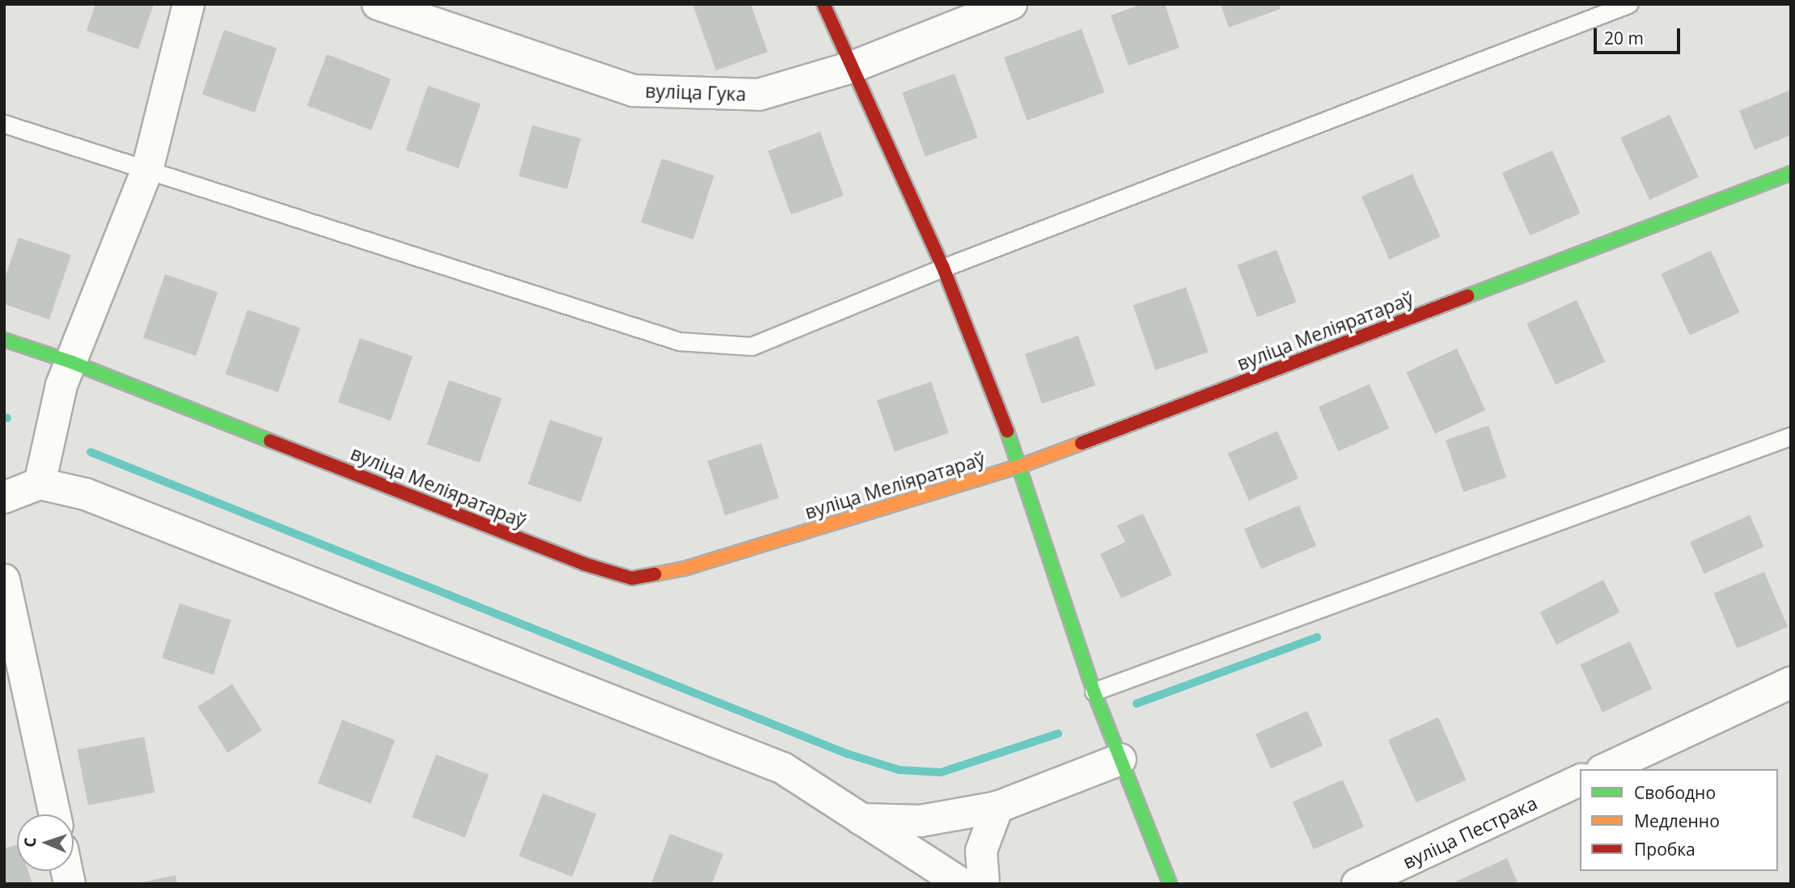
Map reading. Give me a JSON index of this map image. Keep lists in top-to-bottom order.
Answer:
{
  "streets": {
    "street": ["вуліца Гука", "вуліца Меліяратараў", "вуліца Пестрака"]
  },
  "legend": ["Свободно", "Медленно", "Пробка"],
  "scale_bar": "20 m",
  "north": "left"
}
